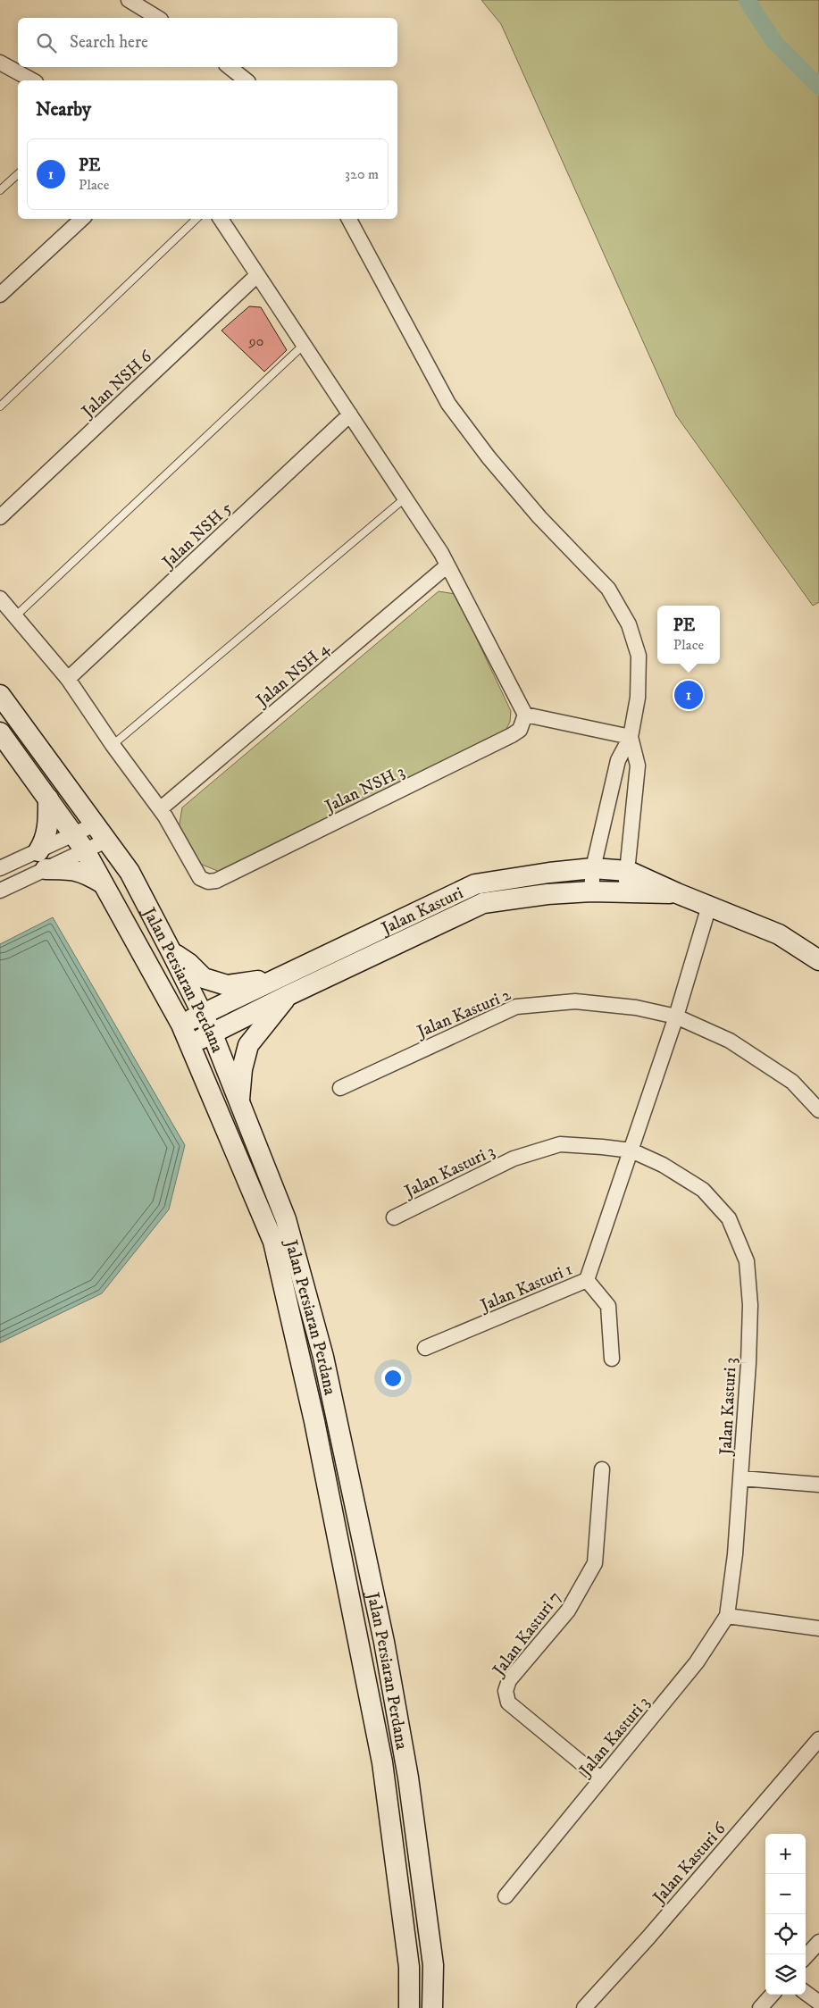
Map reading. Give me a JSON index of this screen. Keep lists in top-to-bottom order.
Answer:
{
  "streets": {
    "main road": ["Jalan Kasturi", "Jalan Persiaran Perdana"],
    "street": [
      "Jalan NSH 6",
      "Jalan NSH 5",
      "Jalan NSH 4",
      "Jalan NSH 3",
      "Jalan Kasturi 2",
      "Jalan Kasturi 3",
      "Jalan Kasturi 1",
      "Jalan Kasturi 7",
      "Jalan Kasturi 6"
    ]
  },
  "crossings": [
    ["Jalan NSH 4", "Jalan NSH 3"],
    ["Jalan Kasturi", "Jalan Persiaran Perdana"],
    ["Jalan Kasturi 3", "Jalan Kasturi 7"]
  ],
  "house_numbers": ["90"],
  "page": {
    "search": "Search here",
    "heading": "Nearby",
    "list": [
      {
        "mark": "1",
        "name": "PE",
        "note": "Place",
        "value": "320 m"
      }
    ],
    "popup": ["PE", "Place"],
    "pins": "1",
    "map_buttons": ["+", "−"]
  }
}
